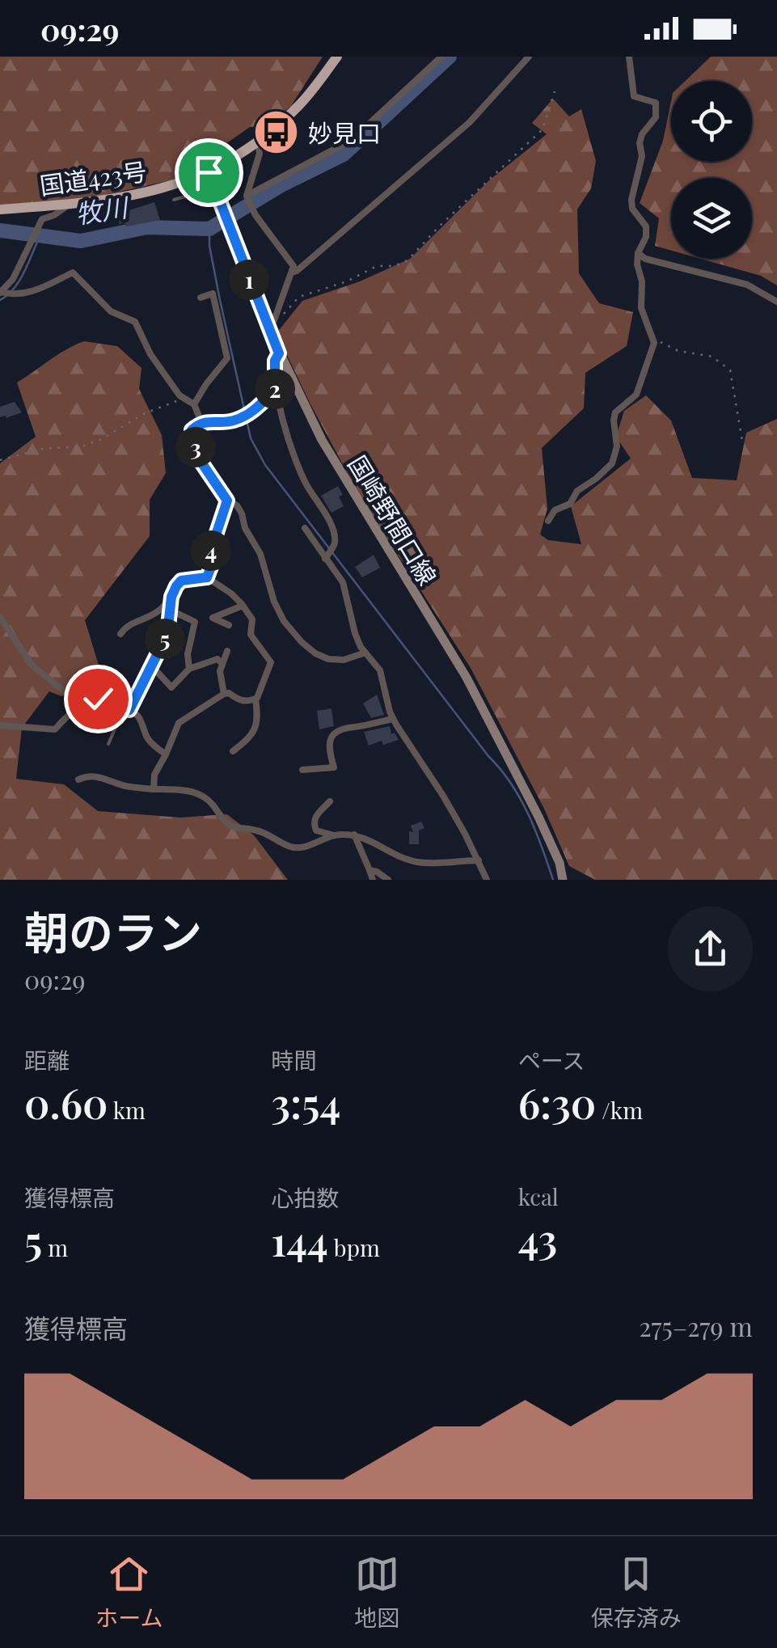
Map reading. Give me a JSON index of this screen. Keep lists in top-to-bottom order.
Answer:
{
  "streets": {
    "highway": ["国道423号"],
    "main road": ["国崎野間口線"]
  },
  "crossings": [
    ["国道423号", "国崎野間口線"]
  ],
  "water": ["牧川"],
  "places": {
    "bus stop": ["妙見口"]
  },
  "page": {
    "status": "09:29",
    "pins": [
      "1",
      "2",
      "3",
      "4",
      "5"
    ],
    "heading": ["朝のラン", "09:29"],
    "stats": [
      ["距離", "0.60 km"],
      ["時間", "3:54"],
      ["ペース", "6:30 /km"],
      ["獲得標高", "5 m"],
      ["心拍数", "144 bpm"],
      ["kcal", "43"]
    ],
    "chart": ["獲得標高", "275–279 m"],
    "tabs": ["ホーム", "地図", "保存済み"]
  }
}
